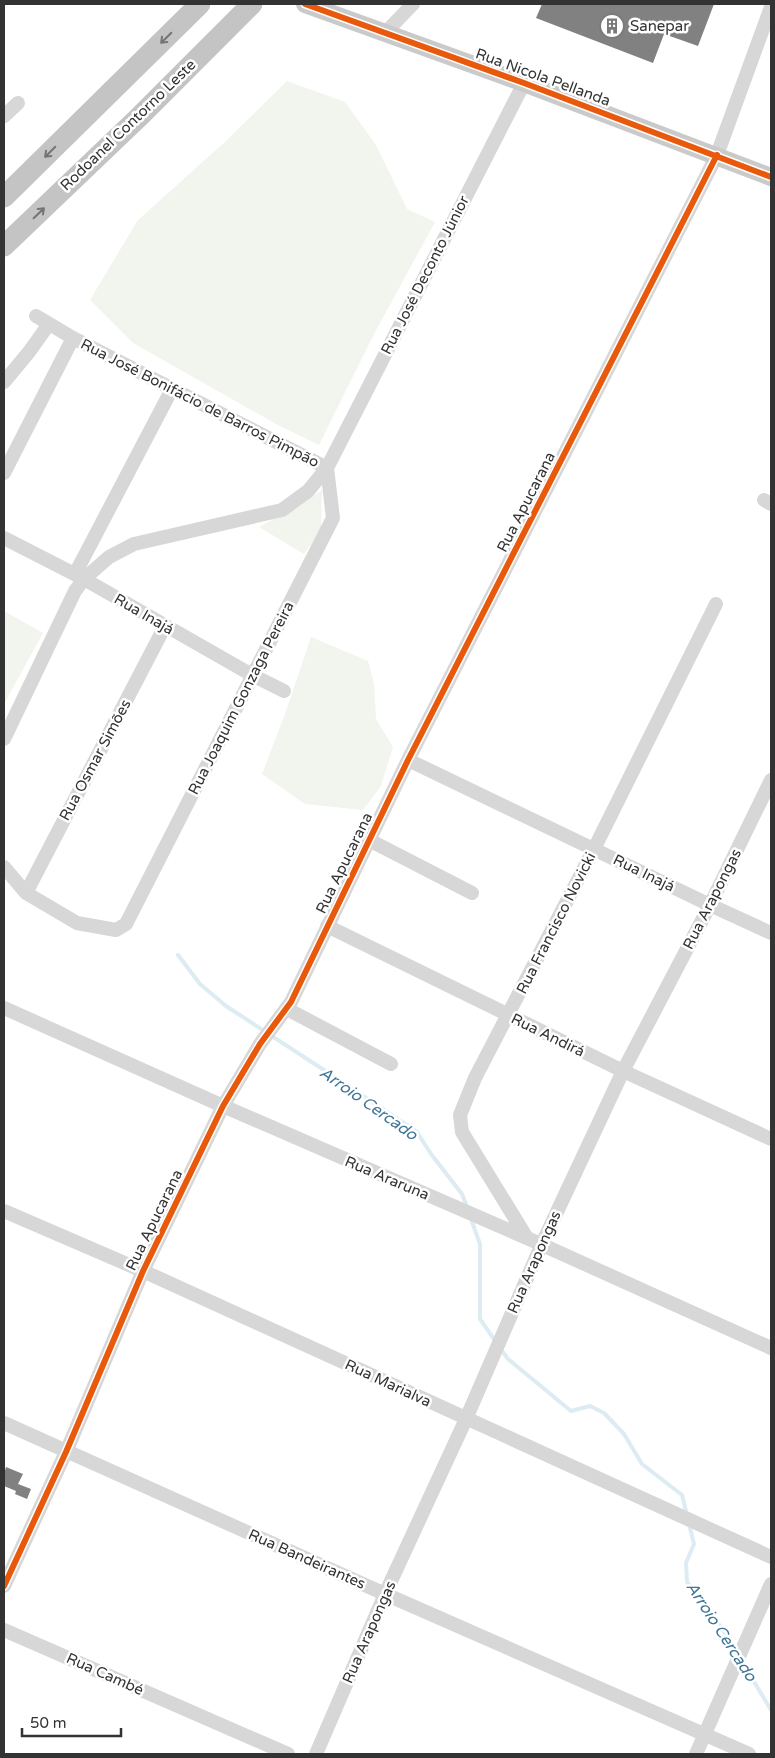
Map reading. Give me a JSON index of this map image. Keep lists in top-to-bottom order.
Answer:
{
  "streets": {
    "highway": ["Rodoanel Contorno Leste"],
    "main road": ["Rua Nicola Pellanda"],
    "street": [
      "Rua José Deconto Júnior",
      "Rua José Bonifácio de Barros Pimpão",
      "Rua Apucarana",
      "Rua Inajá",
      "Rua Joaquim Gonzaga Pereira",
      "Rua Osmar Simões",
      "Rua Arapongas",
      "Rua Francisco Novicki",
      "Rua Andirá",
      "Rua Araruna",
      "Rua Marialva",
      "Rua Bandeirantes",
      "Rua Cambé"
    ]
  },
  "crossings": [
    ["Rua Nicola Pellanda", "Rua José Deconto Júnior"],
    ["Rua Nicola Pellanda", "Rua Apucarana"],
    ["Rua José Deconto Júnior", "Rua José Bonifácio de Barros Pimpão"],
    ["Rua José Deconto Júnior", "Rua Inajá"],
    ["Rua José Deconto Júnior", "Rua Joaquim Gonzaga Pereira"],
    ["Rua José Bonifácio de Barros Pimpão", "Rua Joaquim Gonzaga Pereira"],
    ["Rua Apucarana", "Rua Inajá"],
    ["Rua Apucarana", "Rua Andirá"],
    ["Rua Apucarana", "Rua Araruna"],
    ["Rua Apucarana", "Rua Marialva"],
    ["Rua Apucarana", "Rua Bandeirantes"],
    ["Rua Inajá", "Rua Joaquim Gonzaga Pereira"],
    ["Rua Inajá", "Rua Osmar Simões"],
    ["Rua Inajá", "Rua Arapongas"],
    ["Rua Inajá", "Rua Francisco Novicki"],
    ["Rua Joaquim Gonzaga Pereira", "Rua Osmar Simões"],
    ["Rua Arapongas", "Rua Andirá"],
    ["Rua Arapongas", "Rua Araruna"],
    ["Rua Arapongas", "Rua Marialva"],
    ["Rua Arapongas", "Rua Bandeirantes"],
    ["Rua Francisco Novicki", "Rua Andirá"],
    ["Rua Francisco Novicki", "Rua Araruna"]
  ],
  "water": ["Arroio Cercado"],
  "places": {
    "building": ["Sanepar"]
  },
  "scale_bar": "50 m"
}
